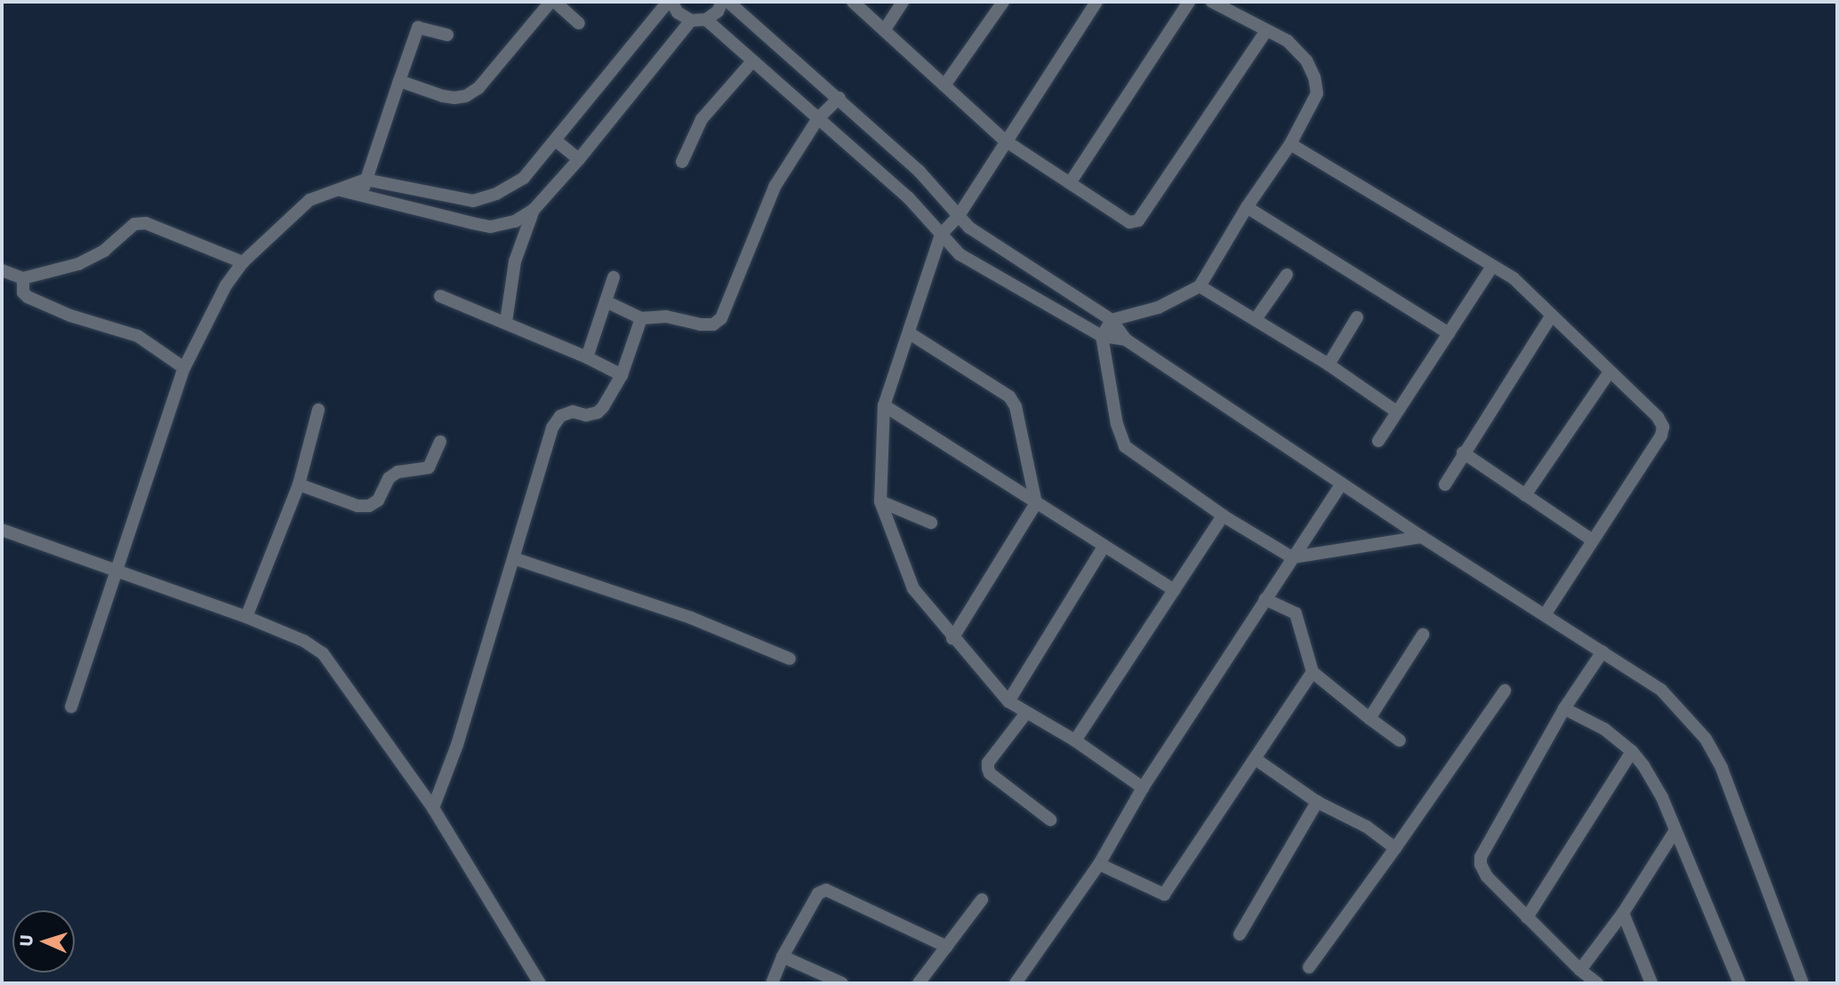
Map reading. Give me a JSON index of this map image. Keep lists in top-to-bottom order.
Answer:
{
  "north": "left"
}
